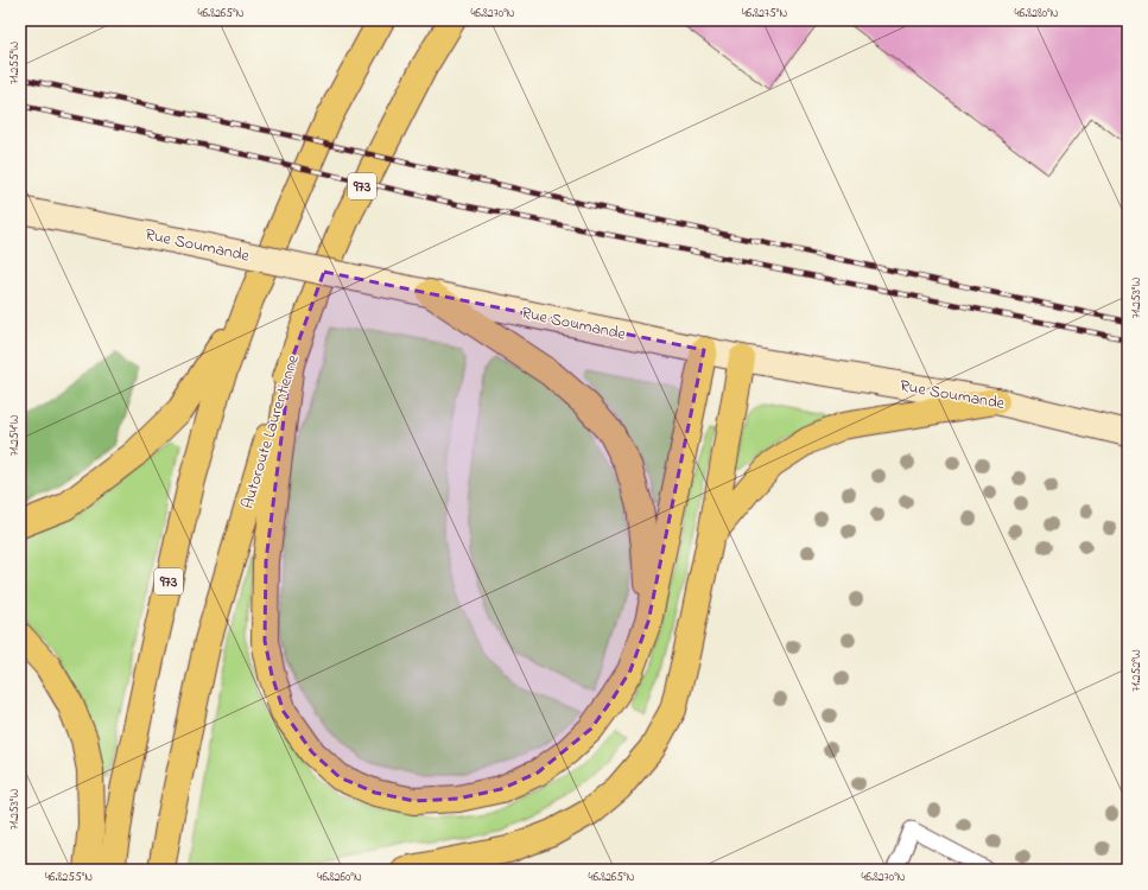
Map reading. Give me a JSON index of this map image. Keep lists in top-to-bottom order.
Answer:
{
  "streets": {
    "highway": ["973", "Autoroute Laurentienne"],
    "street": ["Rue Soumande"]
  },
  "coordinates": [
    "46.8265°N",
    "46.8270°N",
    "46.8275°N",
    "46.8280°N",
    "71.255°W",
    "71.253°W",
    "71.254°W",
    "71.252°W",
    "46.8255°N",
    "46.8260°N"
  ]
}
